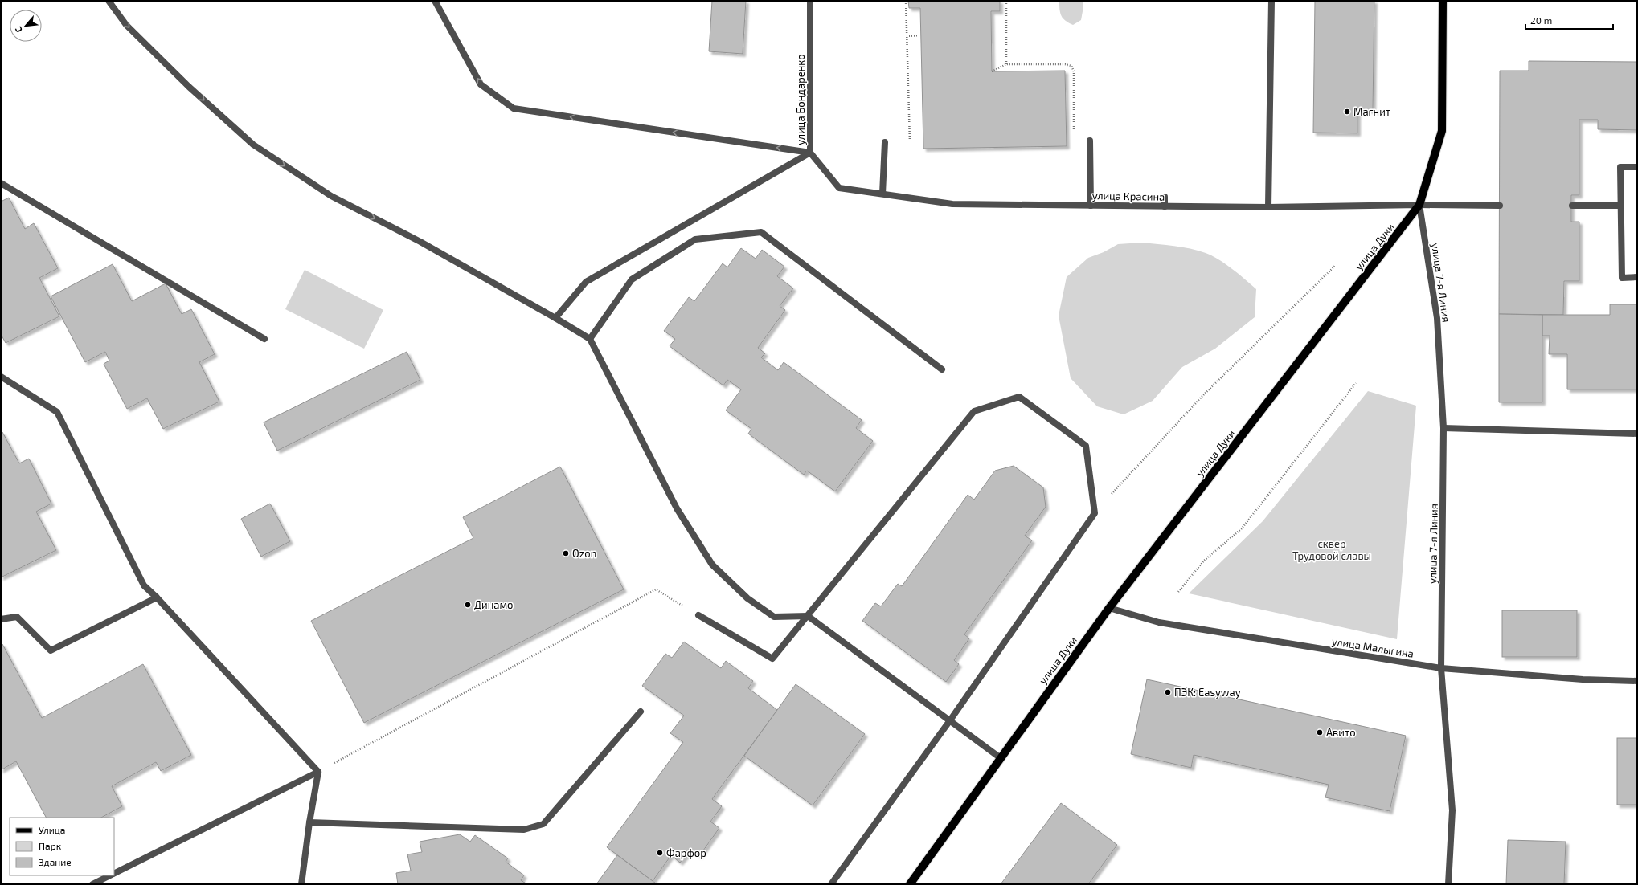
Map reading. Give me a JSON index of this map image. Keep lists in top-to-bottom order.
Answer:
{
  "streets": {
    "main road": ["улица Дуки"],
    "street": [
      "улица Бондаренко",
      "улица Красина",
      "улица 7-я Линия",
      "улица Малыгина"
    ]
  },
  "crossings": [
    ["улица Бондаренко", "улица Красина"],
    ["улица Красина", "улица Дуки"],
    ["улица Красина", "улица 7-я Линия"],
    ["улица Дуки", "улица 7-я Линия"],
    ["улица Дуки", "улица Малыгина"],
    ["улица 7-я Линия", "улица Малыгина"]
  ],
  "parks": ["сквер Трудовой славы"],
  "places": [
    "Магнит",
    "Ozon",
    "Динамо",
    "ПЭК: Easyway",
    "Авито",
    "Фарфор"
  ],
  "legend": ["Улица", "Парк", "Здание"],
  "scale_bar": "20 m",
  "north": "bottom left"
}
